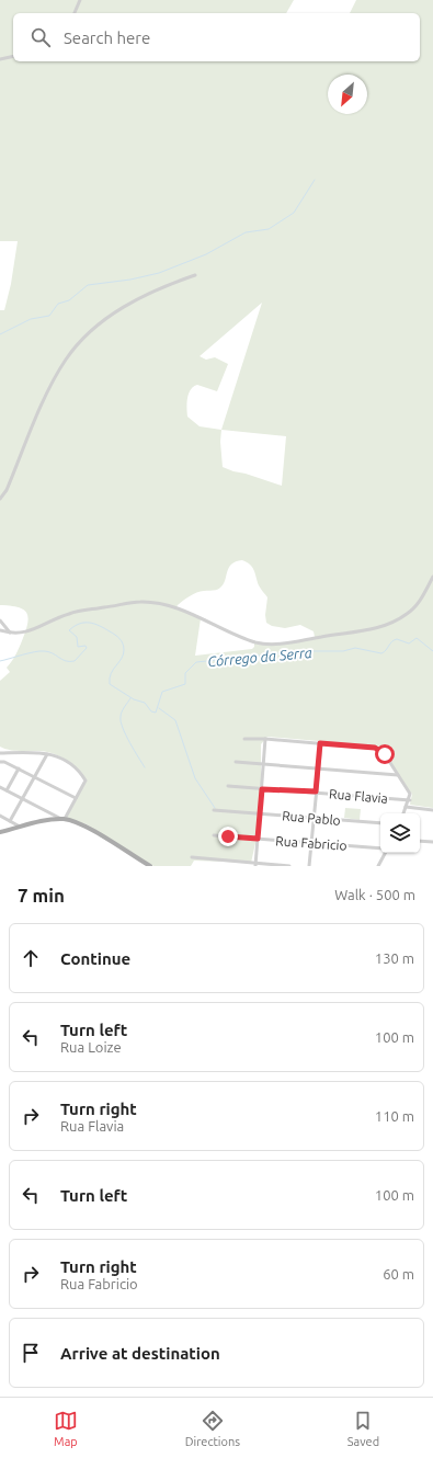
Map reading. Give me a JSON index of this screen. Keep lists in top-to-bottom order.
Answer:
{
  "streets": {
    "street": ["Rua Flavia", "Rua Pablo", "Rua Fabricio"]
  },
  "water": ["Córrego da Serra"],
  "north": "bottom left",
  "page": {
    "search": "Search here",
    "heading": ["7 min", "Walk · 500 m"],
    "list": [
      ["Continue", "130 m"],
      ["Turn left", "Rua Loize", "100 m"],
      ["Turn right", "Rua Flavia", "110 m"],
      ["Turn left", "100 m"],
      ["Turn right", "Rua Fabricio", "60 m"],
      "Arrive at destination"
    ],
    "nav": ["Map", "Directions", "Saved"]
  }
}
